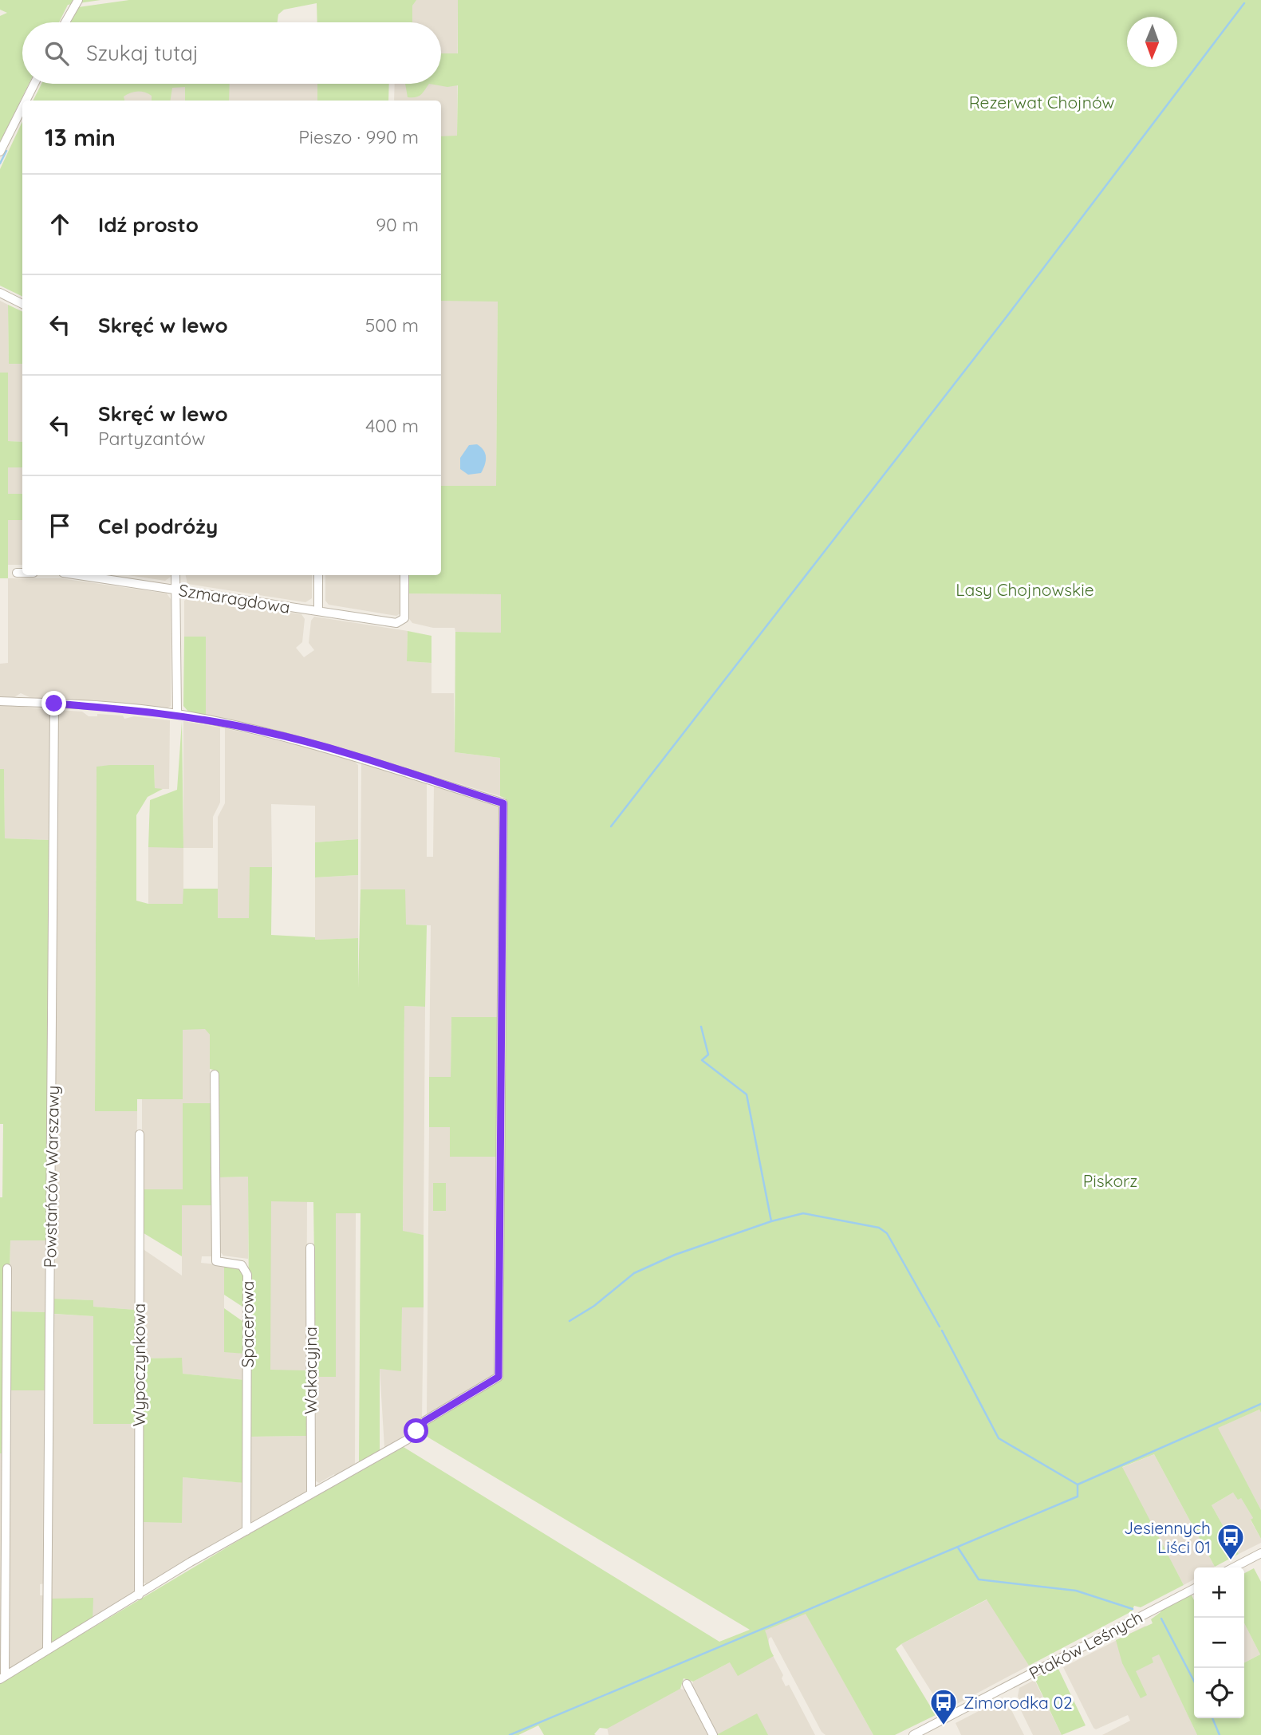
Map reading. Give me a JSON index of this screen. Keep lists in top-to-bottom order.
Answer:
{
  "streets": {
    "street": [
      "Szmaragdowa",
      "Powstańców Warszawy",
      "Spacerowa",
      "Wypoczynkowa",
      "Wakacyjna",
      "Ptaków Leśnych"
    ]
  },
  "parks": ["Rezerwat Chojnów", "Lasy Chojnowskie", "Piskorz"],
  "places": {
    "bus stop": ["Jesiennych Liści 01", "Zimorodka 02"]
  },
  "north": "bottom",
  "page": {
    "search": "Szukaj tutaj",
    "heading": ["13 min", "Pieszo · 990 m"],
    "list": [
      ["Idź prosto", "90 m"],
      ["Skręć w lewo", "500 m"],
      ["Skręć w lewo", "Partyzantów", "400 m"],
      "Cel podróży"
    ],
    "map_buttons": ["+", "−"]
  }
}
